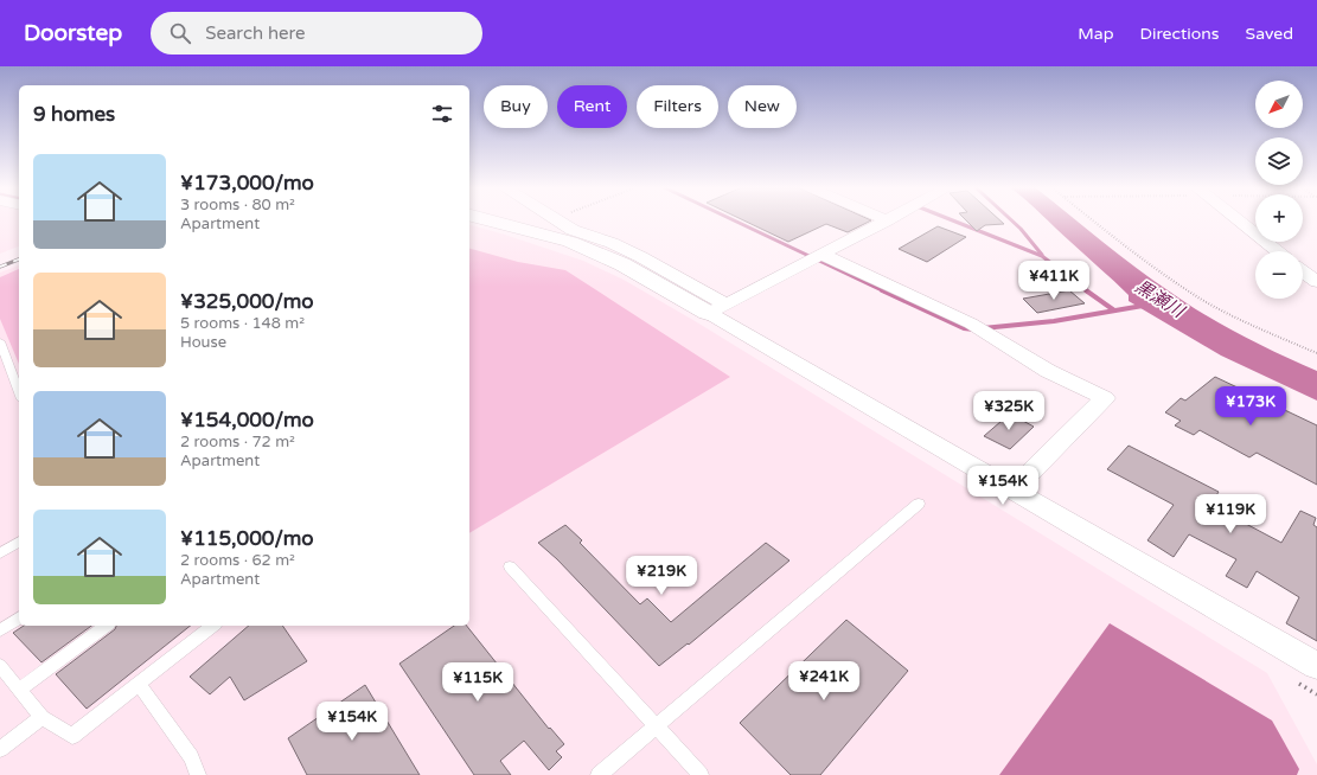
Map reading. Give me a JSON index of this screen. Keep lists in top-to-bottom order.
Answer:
{
  "water": ["黒瀬川"],
  "north": "bottom left",
  "page": {
    "header": "Doorstep",
    "search": "Search here",
    "nav": ["Map", "Directions", "Saved"],
    "map_buttons": ["+", "−"],
    "chip": [
      "Buy",
      "Rent",
      "Filters",
      "New"
    ],
    "heading": "9 homes",
    "list": [
      {
        "name": "¥173,000/mo",
        "note": "3 rooms · 80 m² · Apartment"
      },
      {
        "name": "¥325,000/mo",
        "note": "5 rooms · 148 m² · House"
      },
      {
        "name": "¥154,000/mo",
        "note": "2 rooms · 72 m² · Apartment"
      },
      {
        "name": "¥115,000/mo",
        "note": "2 rooms · 62 m² · Apartment"
      }
    ],
    "price": [
      "¥411K",
      "¥173K",
      "¥325K",
      "¥154K",
      "¥119K",
      "¥219K",
      "¥241K",
      "¥115K",
      "¥154K"
    ]
  }
}
